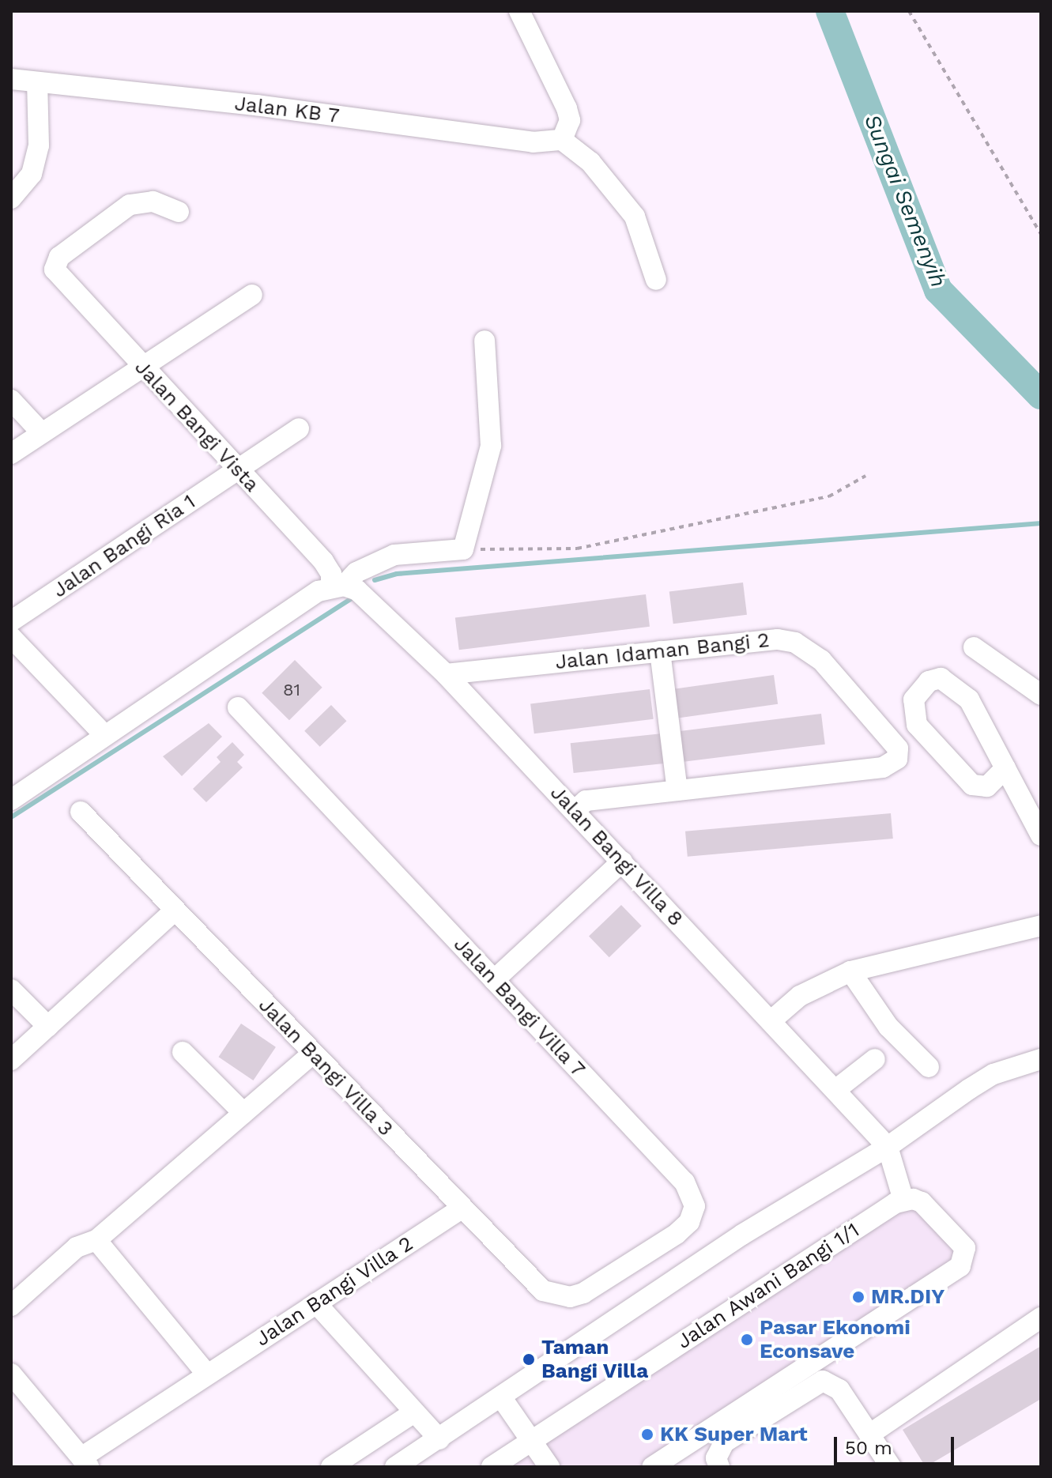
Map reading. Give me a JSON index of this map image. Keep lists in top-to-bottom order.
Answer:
{
  "streets": {
    "street": [
      "Jalan KB 7",
      "Jalan Bangi Vista",
      "Jalan Bangi Ria 1",
      "Jalan Idaman Bangi 2",
      "Jalan Bangi Villa 8",
      "Jalan Bangi Villa 7",
      "Jalan Bangi Villa 3",
      "Jalan Awani Bangi 1/1",
      "Jalan Bangi Villa 2"
    ]
  },
  "crossings": [
    ["Jalan Bangi Vista", "Jalan Bangi Ria 1"],
    ["Jalan Bangi Vista", "Jalan Bangi Villa 8"],
    ["Jalan Idaman Bangi 2", "Jalan Bangi Villa 8"],
    ["Jalan Bangi Villa 7", "Jalan Bangi Villa 3"],
    ["Jalan Bangi Villa 3", "Jalan Bangi Villa 2"]
  ],
  "water": ["Sungai Semenyih"],
  "places": [
    "MR.DIY",
    "Pasar Ekonomi Econsave",
    "Taman Bangi Villa",
    "KK Super Mart"
  ],
  "house_numbers": ["81"],
  "scale_bar": "50 m"
}
